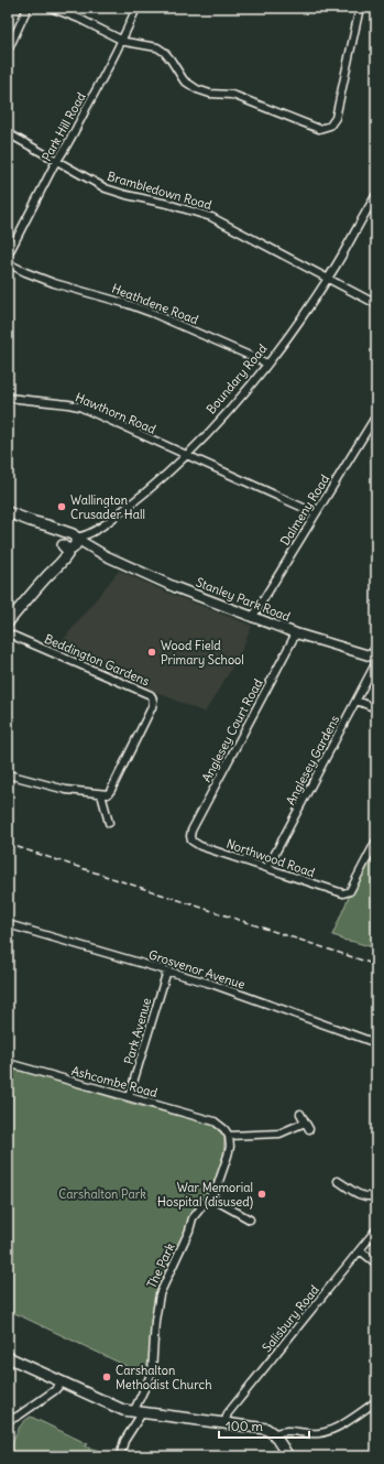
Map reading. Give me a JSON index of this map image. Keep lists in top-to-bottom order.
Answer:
{
  "streets": {
    "main road": ["Stanley Park Road"],
    "street": [
      "Park Hill Road",
      "Brambledown Road",
      "Heathdene Road",
      "Boundary Road",
      "Hawthorn Road",
      "Dalmeny Road",
      "Beddington Gardens",
      "Anglesey Court Road",
      "Anglesey Gardens",
      "Northwood Road",
      "Grosvenor Avenue",
      "Park Avenue",
      "Ashcombe Road",
      "The Park",
      "Salisbury Road"
    ]
  },
  "crossings": [
    ["Park Hill Road", "Brambledown Road"],
    ["Brambledown Road", "Boundary Road"],
    ["Heathdene Road", "Boundary Road"],
    ["Boundary Road", "Hawthorn Road"],
    ["Boundary Road", "Stanley Park Road"],
    ["Hawthorn Road", "Dalmeny Road"],
    ["Dalmeny Road", "Stanley Park Road"],
    ["Stanley Park Road", "Anglesey Court Road"],
    ["Stanley Park Road", "Anglesey Gardens"],
    ["Anglesey Court Road", "Northwood Road"],
    ["Anglesey Gardens", "Northwood Road"],
    ["Grosvenor Avenue", "Park Avenue"],
    ["Park Avenue", "Ashcombe Road"],
    ["Ashcombe Road", "The Park"]
  ],
  "parks": ["Carshalton Park"],
  "places": [
    "Wallington Crusader Hall",
    "Wood Field Primary School",
    "War Memorial Hospital (disused)",
    "Carshalton Methodist Church"
  ],
  "scale_bar": "100 m"
}
